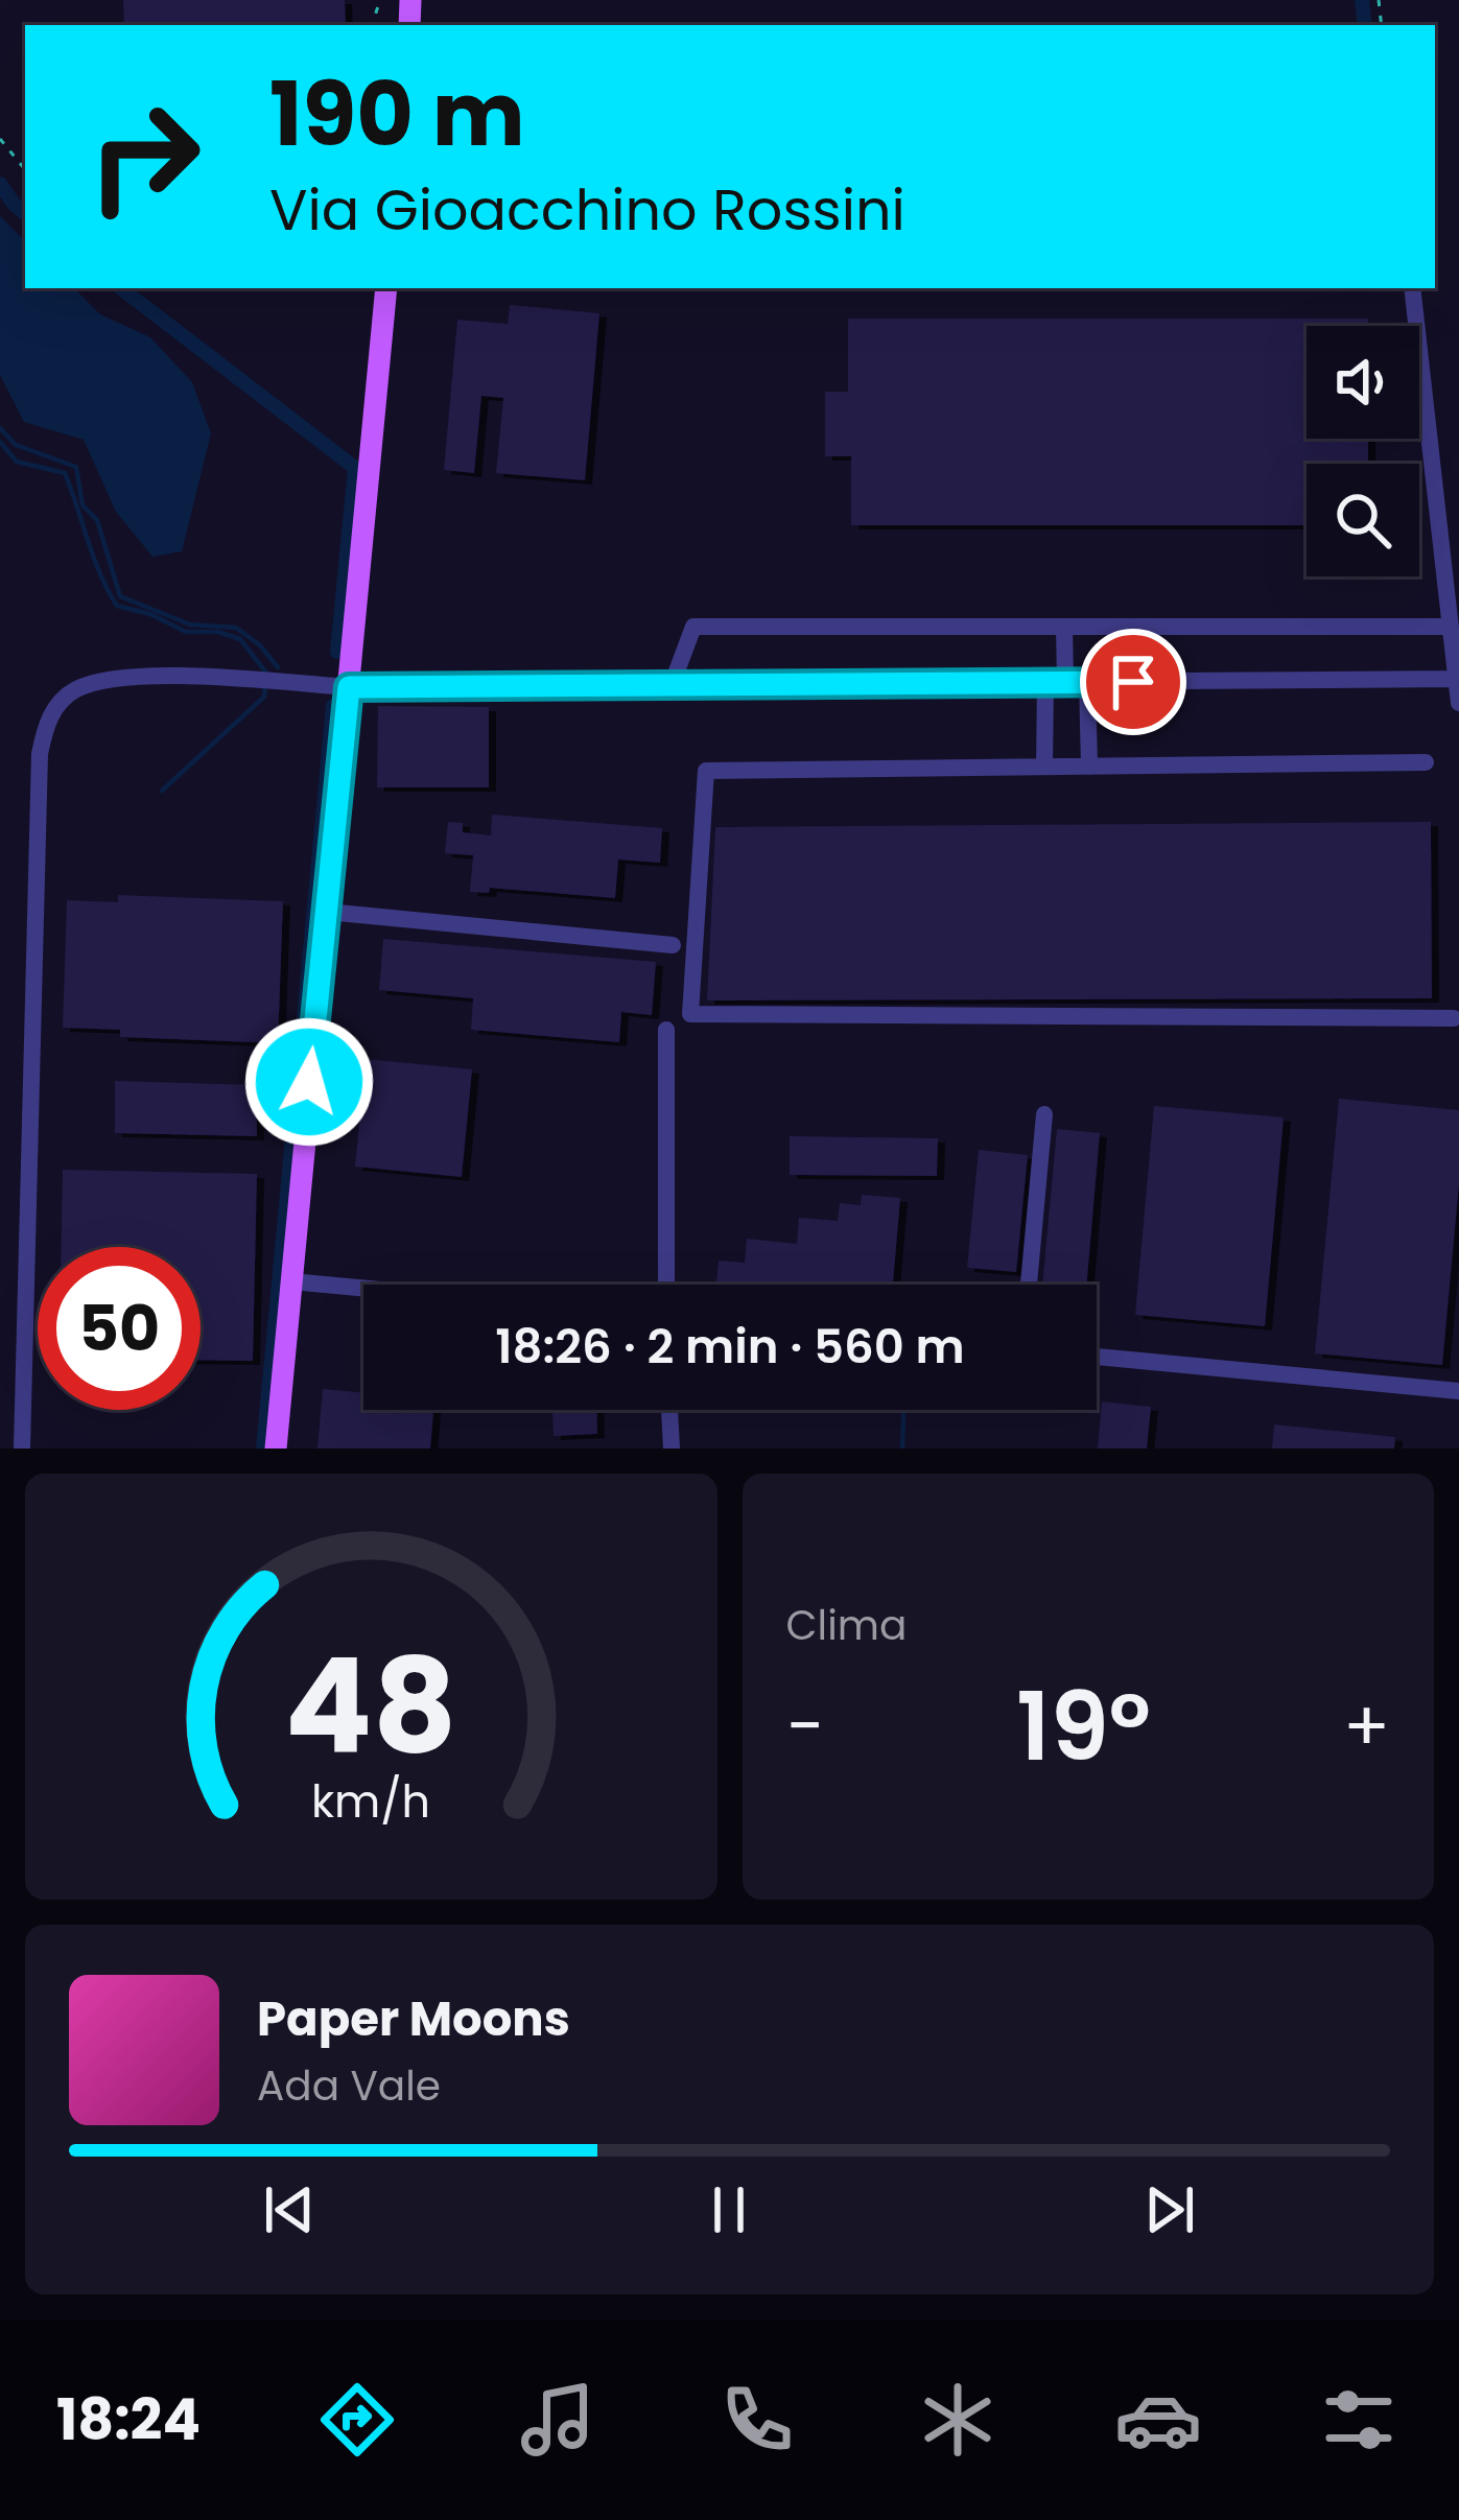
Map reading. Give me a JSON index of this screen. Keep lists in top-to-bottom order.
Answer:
{
  "page": {
    "turn": ["190 m", "Via Gioacchino Rossini"],
    "limit": "50",
    "trip": "18:26 · 2 min · 560 m",
    "tile": "Clima",
    "heat": ["−", "19°", "+"],
    "song": ["Paper Moons", "Ada Vale"],
    "tabs": "18:24",
    "gauge": ["48", "km/h"]
  }
}
